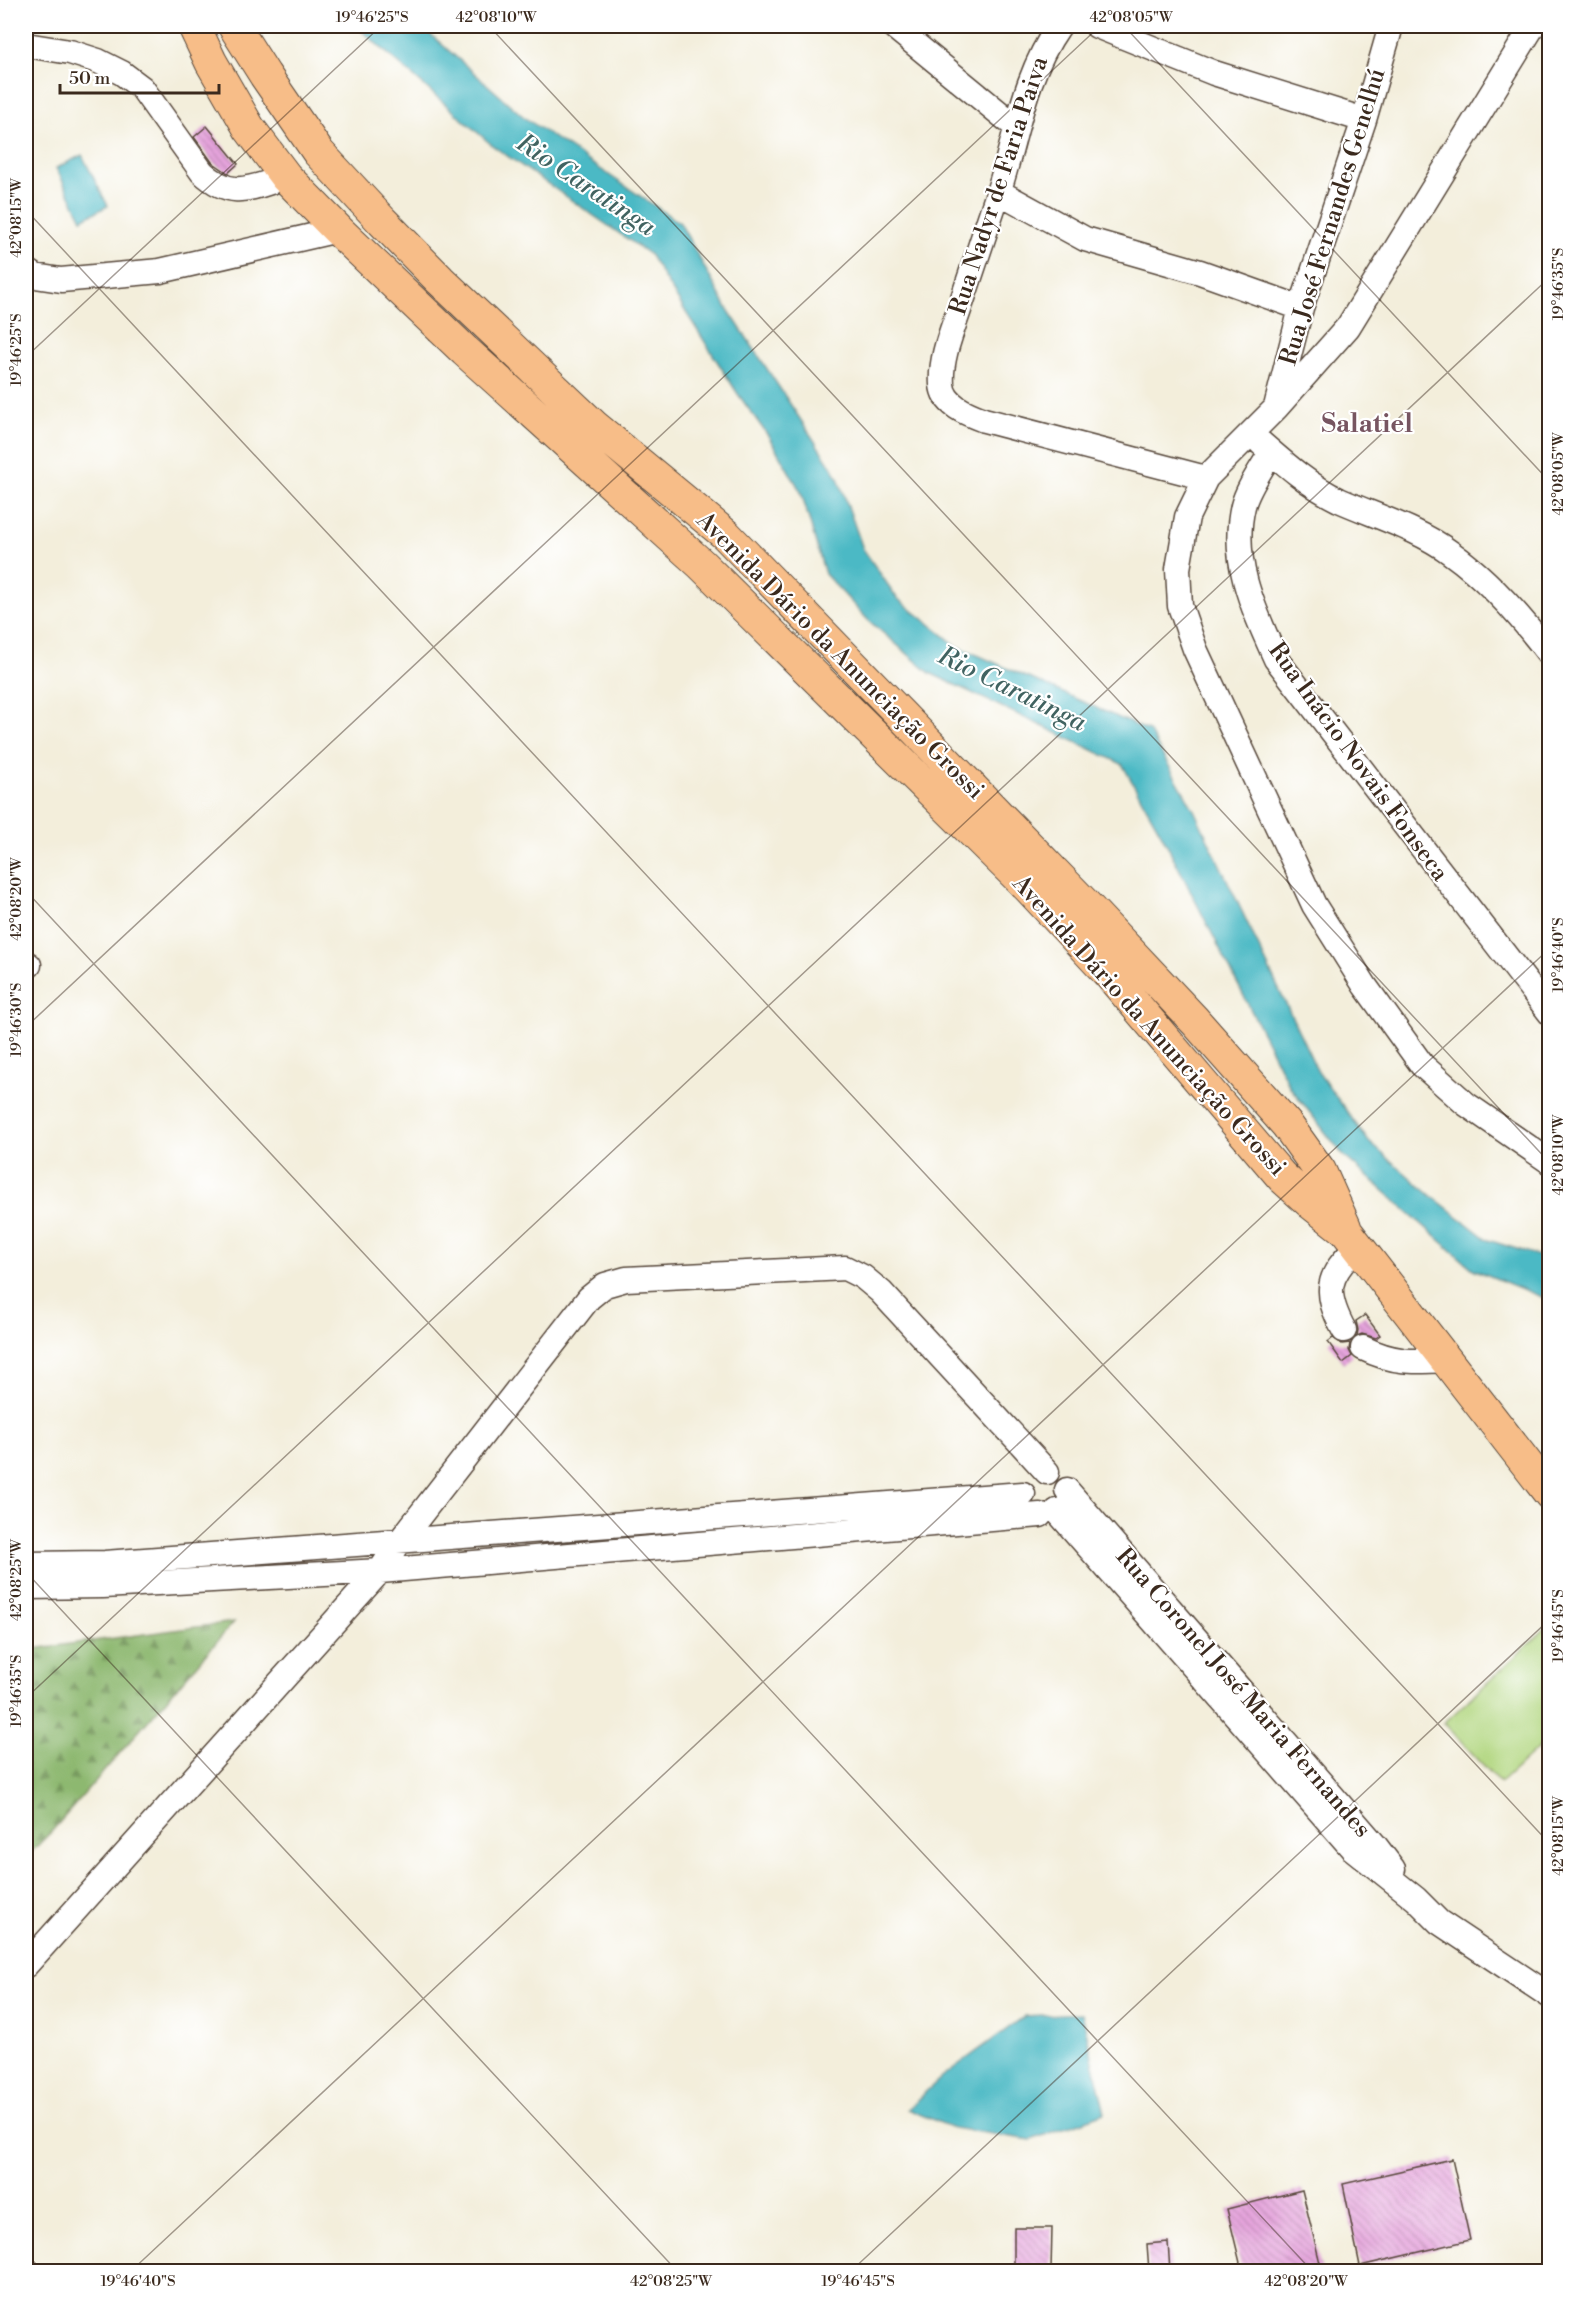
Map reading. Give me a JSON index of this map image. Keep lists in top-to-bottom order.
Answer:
{
  "streets": {
    "main road": ["Avenida Dário da Anunciação Grossi"],
    "street": [
      "Rua Nadyr de Faria Paiva",
      "Rua José Fernandes Genelhú",
      "Rua Inácio Novais Fonseca",
      "Rua Coronel José Maria Fernandes"
    ]
  },
  "districts": ["Salatiel"],
  "water": ["Rio Caratinga"],
  "scale_bar": "50 m",
  "coordinates": [
    "19°46'25\"S",
    "42°08'10\"W",
    "42°08'05\"W",
    "42°08'15\"W",
    "19°46'35\"S",
    "42°08'20\"W",
    "19°46'40\"S",
    "19°46'30\"S",
    "42°08'25\"W",
    "19°46'45\"S"
  ]
}
